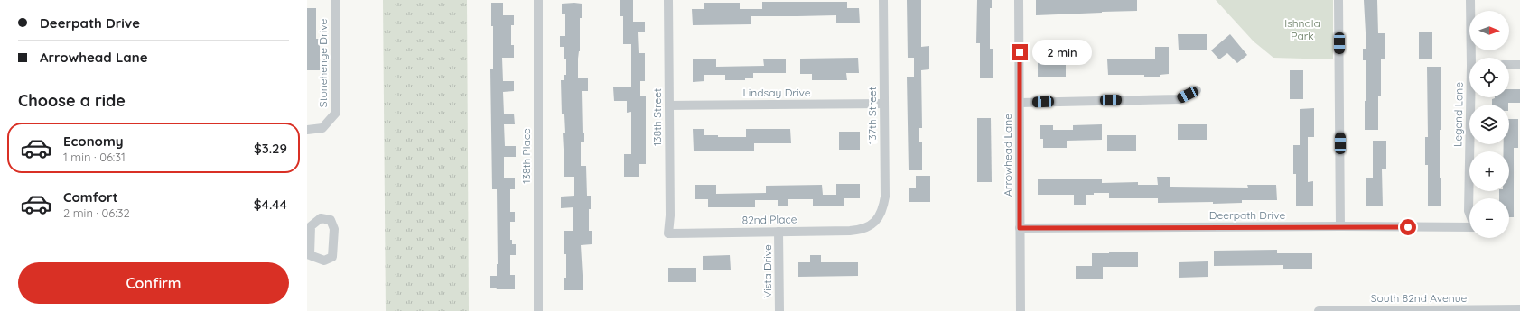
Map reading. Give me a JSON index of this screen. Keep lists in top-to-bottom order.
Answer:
{
  "streets": {
    "street": [
      "Stonehenge Drive",
      "Lindsay Drive",
      "Legend Lane",
      "137th Street",
      "138th Street",
      "Arrowhead Lane",
      "138th Place",
      "Deerpath Drive",
      "82nd Place",
      "Vista Drive",
      "South 82nd Avenue"
    ]
  },
  "crossings": [
    ["Lindsay Drive", "137th Street"],
    ["Lindsay Drive", "138th Street"],
    ["137th Street", "82nd Place"],
    ["138th Street", "82nd Place"],
    ["Arrowhead Lane", "Deerpath Drive"],
    ["82nd Place", "Vista Drive"]
  ],
  "parks": ["Ishnala Park"],
  "north": "right",
  "page": {
    "banner": ["Deerpath Drive", "Arrowhead Lane"],
    "map_buttons": ["+", "−"],
    "bubble": "2 min",
    "heading": "Choose a ride",
    "list": [
      {
        "name": "Economy",
        "note": "1 min · 06:31",
        "value": "$3.29"
      },
      {
        "name": "Comfort",
        "note": "2 min · 06:32",
        "value": "$4.44"
      }
    ],
    "buttons": "Confirm"
  }
}
